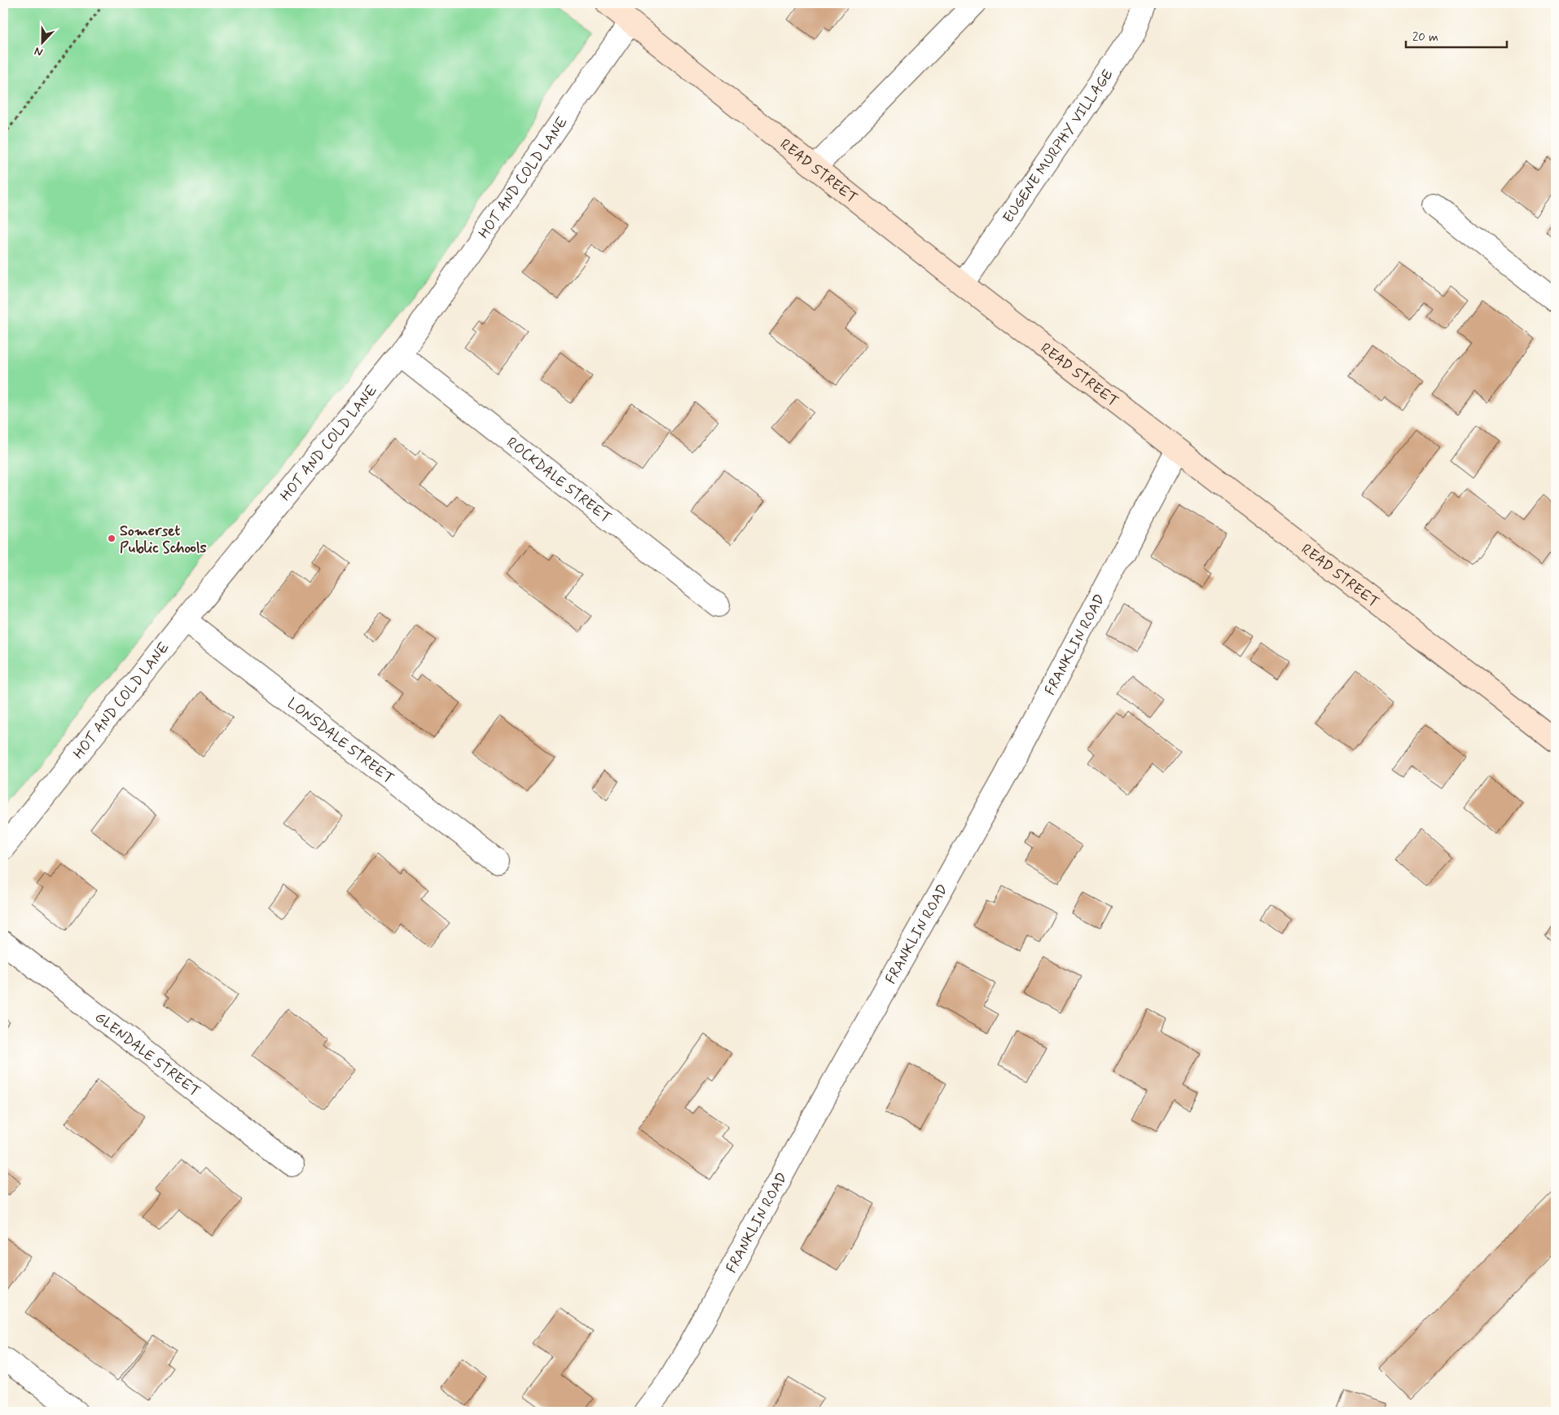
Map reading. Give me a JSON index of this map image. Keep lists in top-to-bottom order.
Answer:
{
  "streets": {
    "main road": ["READ STREET"],
    "street": [
      "EUGENE MURPHY VILLAGE",
      "HOT AND COLD LANE",
      "ROCKDALE STREET",
      "FRANKLIN ROAD",
      "LONSDALE STREET",
      "GLENDALE STREET"
    ]
  },
  "crossings": [
    ["EUGENE MURPHY VILLAGE", "READ STREET"],
    ["READ STREET", "HOT AND COLD LANE"],
    ["READ STREET", "FRANKLIN ROAD"],
    ["HOT AND COLD LANE", "ROCKDALE STREET"],
    ["HOT AND COLD LANE", "LONSDALE STREET"]
  ],
  "places": ["Somerset Public Schools"],
  "scale_bar": "20 m",
  "north": "bottom"
}
